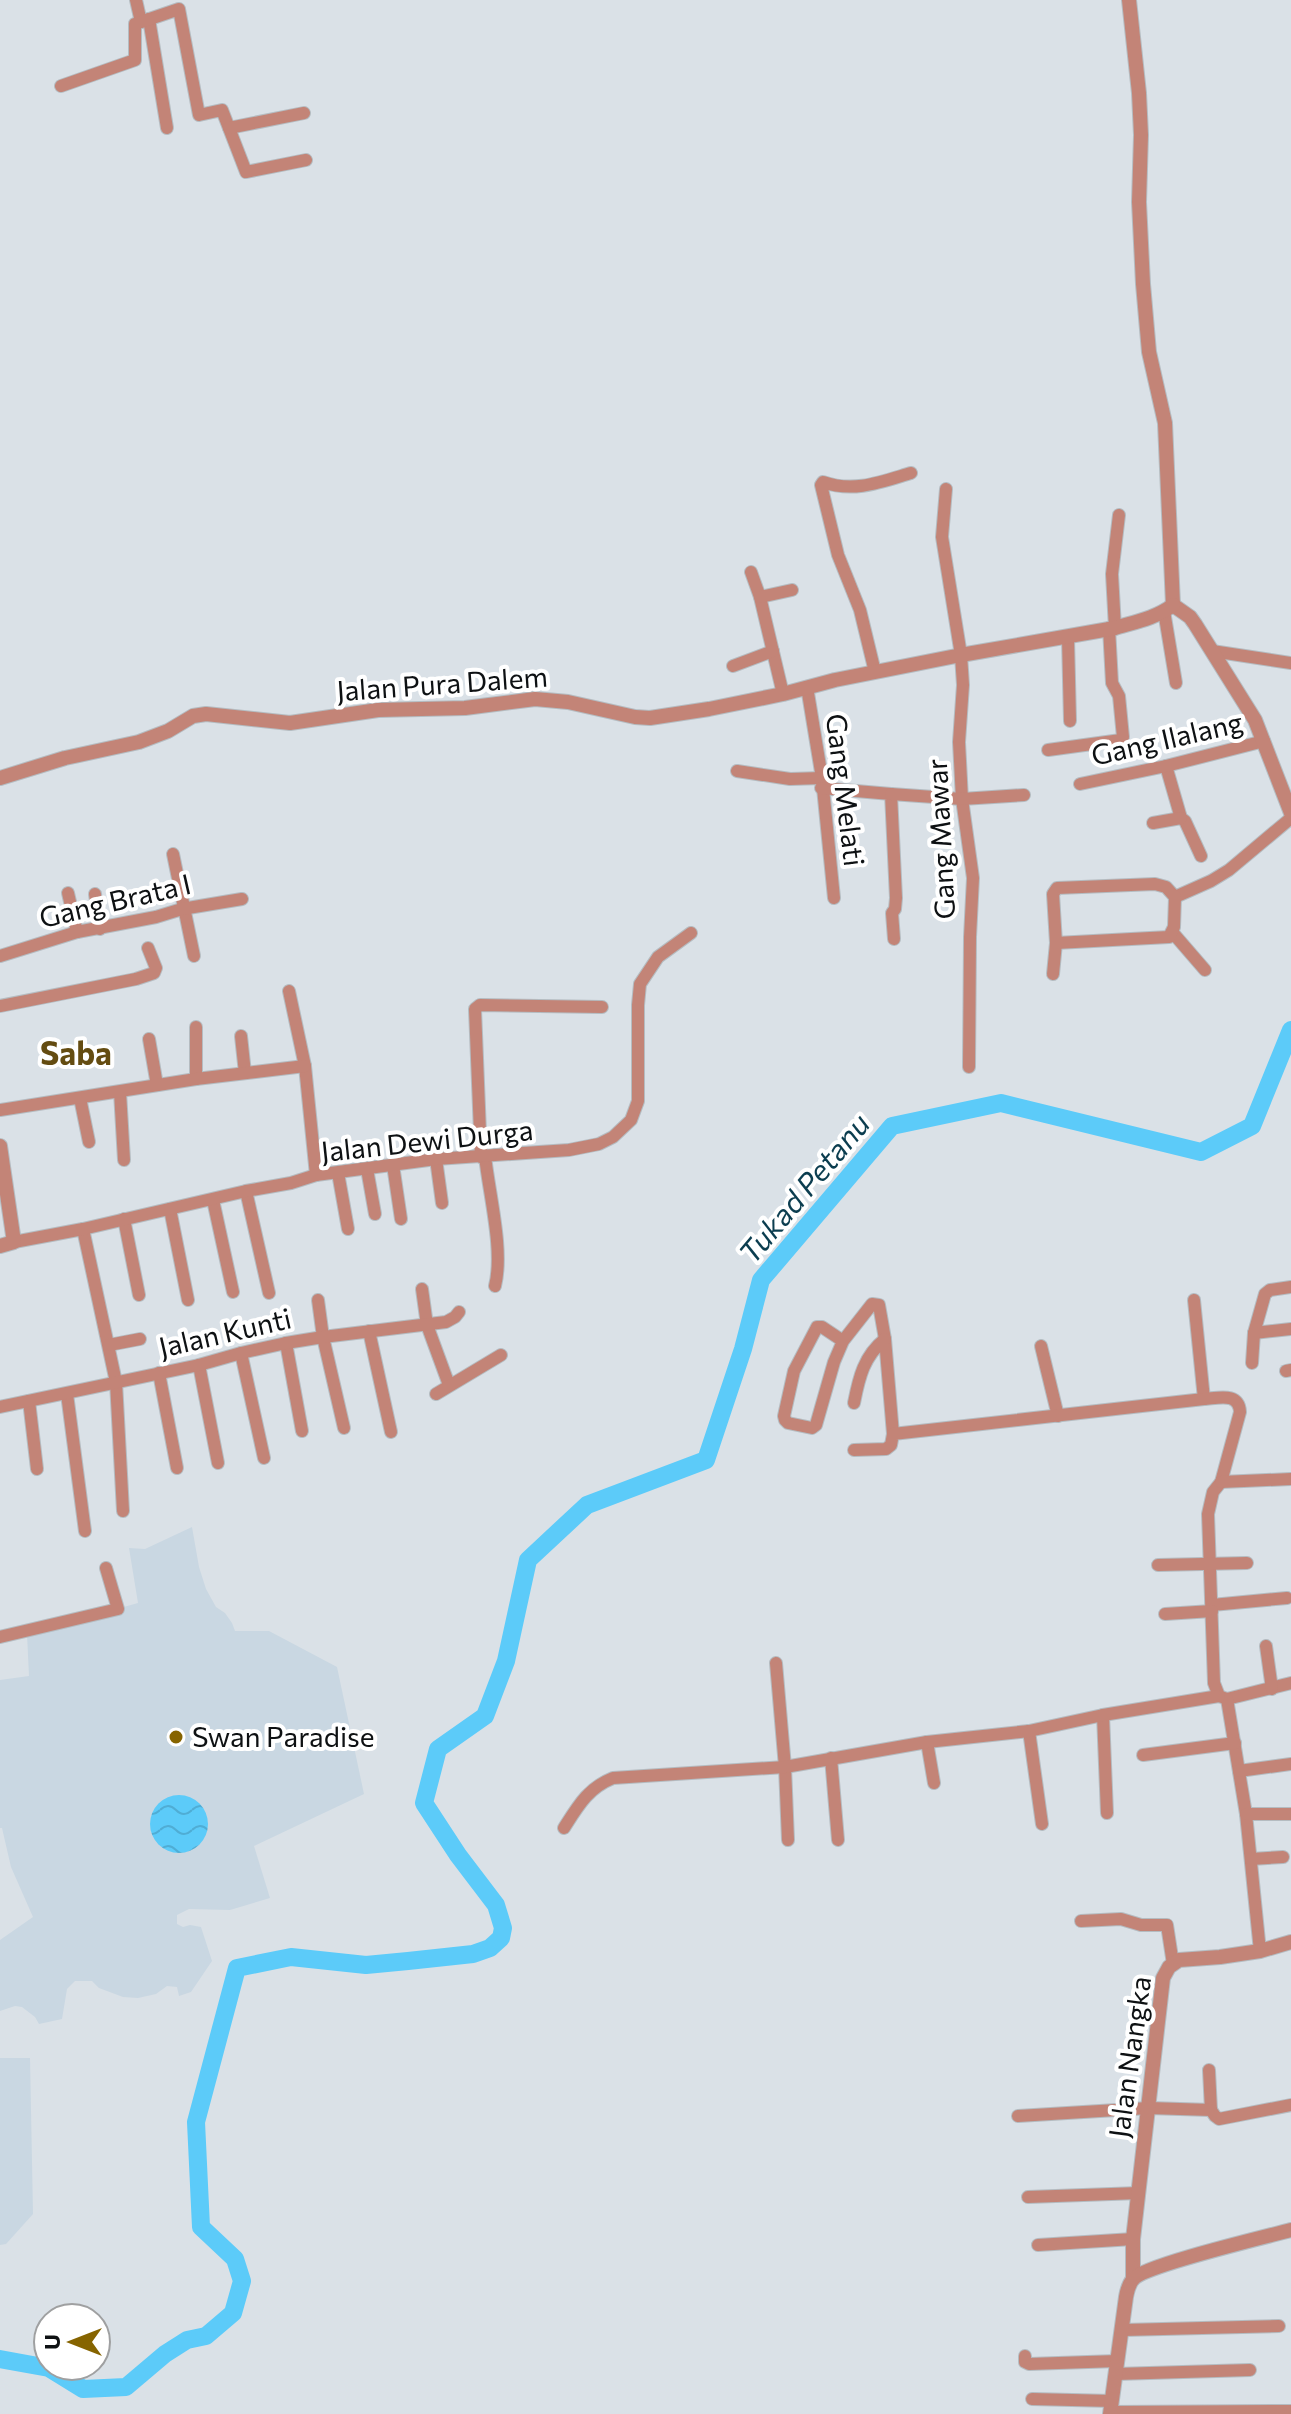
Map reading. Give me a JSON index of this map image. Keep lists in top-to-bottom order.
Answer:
{
  "streets": {
    "street": [
      "Jalan Pura Dalem",
      "Gang Ilalang",
      "Gang Melati",
      "Gang Mawar",
      "Gang Brata I",
      "Jalan Dewi Durga",
      "Jalan Kunti",
      "Jalan Nangka"
    ]
  },
  "crossings": [
    ["Jalan Pura Dalem", "Gang Melati"],
    ["Jalan Pura Dalem", "Gang Mawar"]
  ],
  "districts": ["Saba"],
  "water": ["Tukad Petanu"],
  "places": ["Swan Paradise"],
  "north": "left"
}
